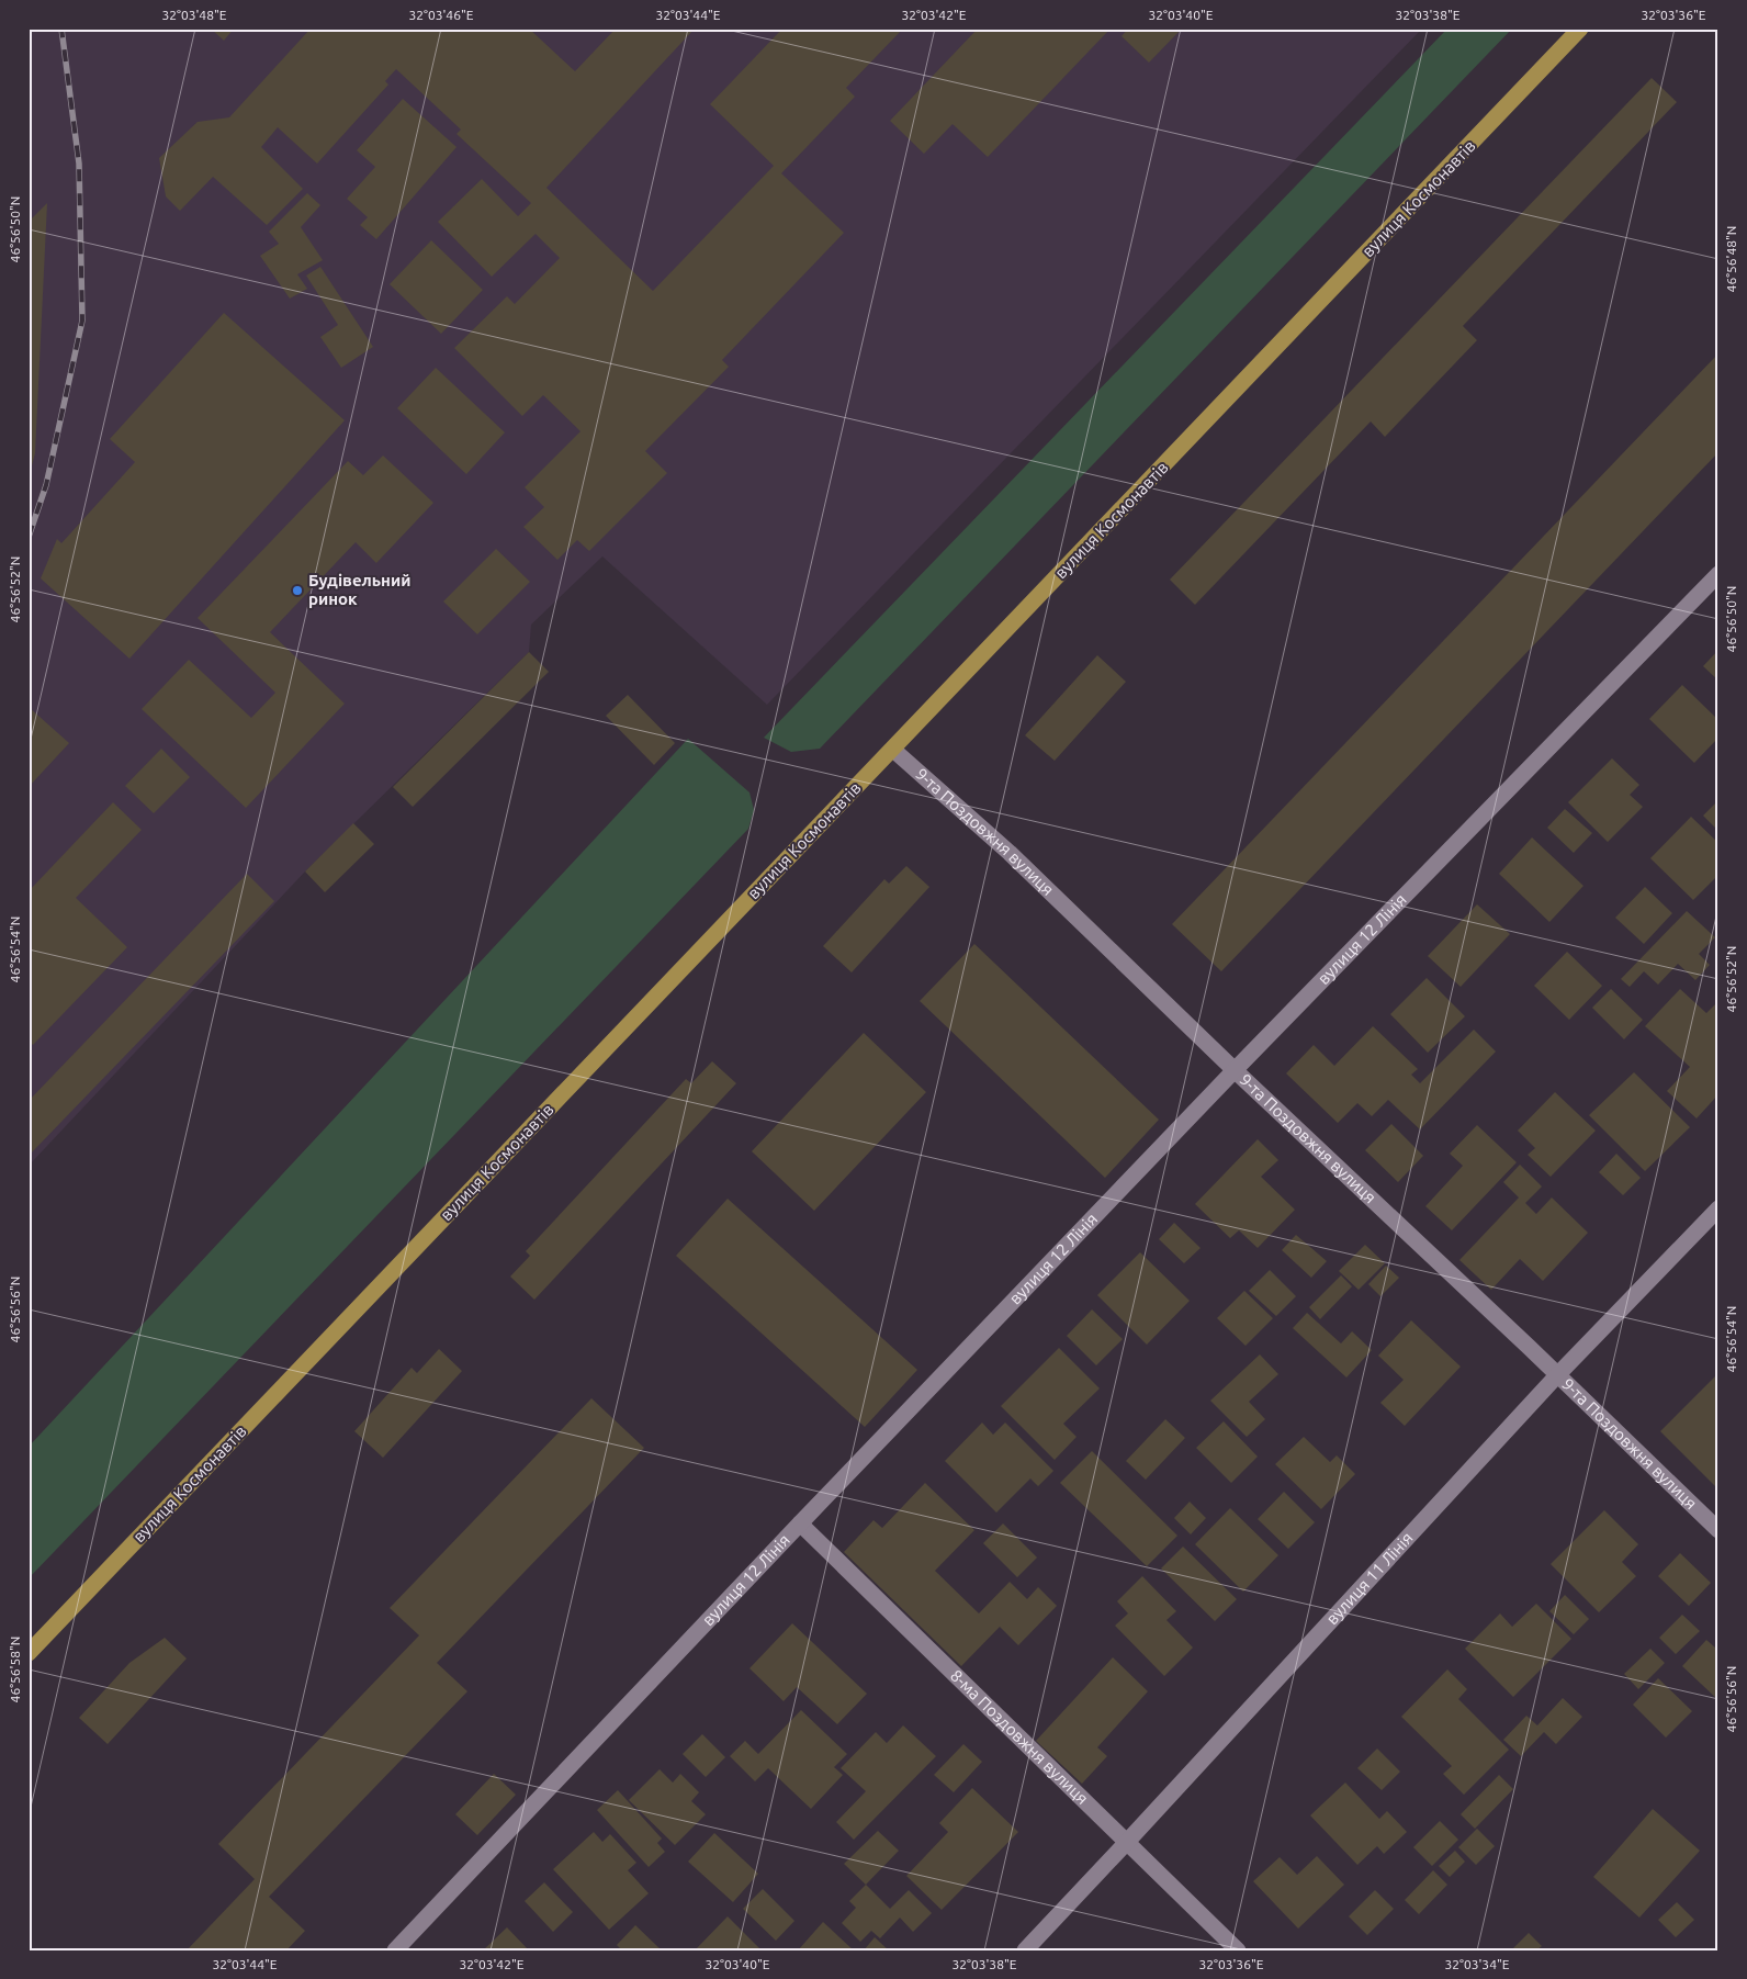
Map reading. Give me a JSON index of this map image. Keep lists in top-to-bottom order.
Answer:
{
  "streets": {
    "main road": ["вулиця Космонавтів"],
    "street": [
      "9-та Поздовжня вулиця",
      "вулиця 12 Лінія",
      "вулиця 11 Лінія",
      "8-ма Поздовжня вулиця"
    ]
  },
  "crossings": [
    ["вулиця Космонавтів", "9-та Поздовжня вулиця"],
    ["9-та Поздовжня вулиця", "вулиця 12 Лінія"],
    ["9-та Поздовжня вулиця", "вулиця 11 Лінія"],
    ["вулиця 12 Лінія", "8-ма Поздовжня вулиця"],
    ["вулиця 11 Лінія", "8-ма Поздовжня вулиця"]
  ],
  "places": ["Будівельний ринок"],
  "coordinates": [
    "32°03'48\"E",
    "32°03'46\"E",
    "32°03'44\"E",
    "32°03'42\"E",
    "32°03'40\"E",
    "32°03'38\"E",
    "32°03'36\"E",
    "46°56'50\"N",
    "46°56'48\"N",
    "46°56'52\"N",
    "46°56'54\"N",
    "46°56'56\"N",
    "46°56'58\"N",
    "32°03'34\"E"
  ]
}
